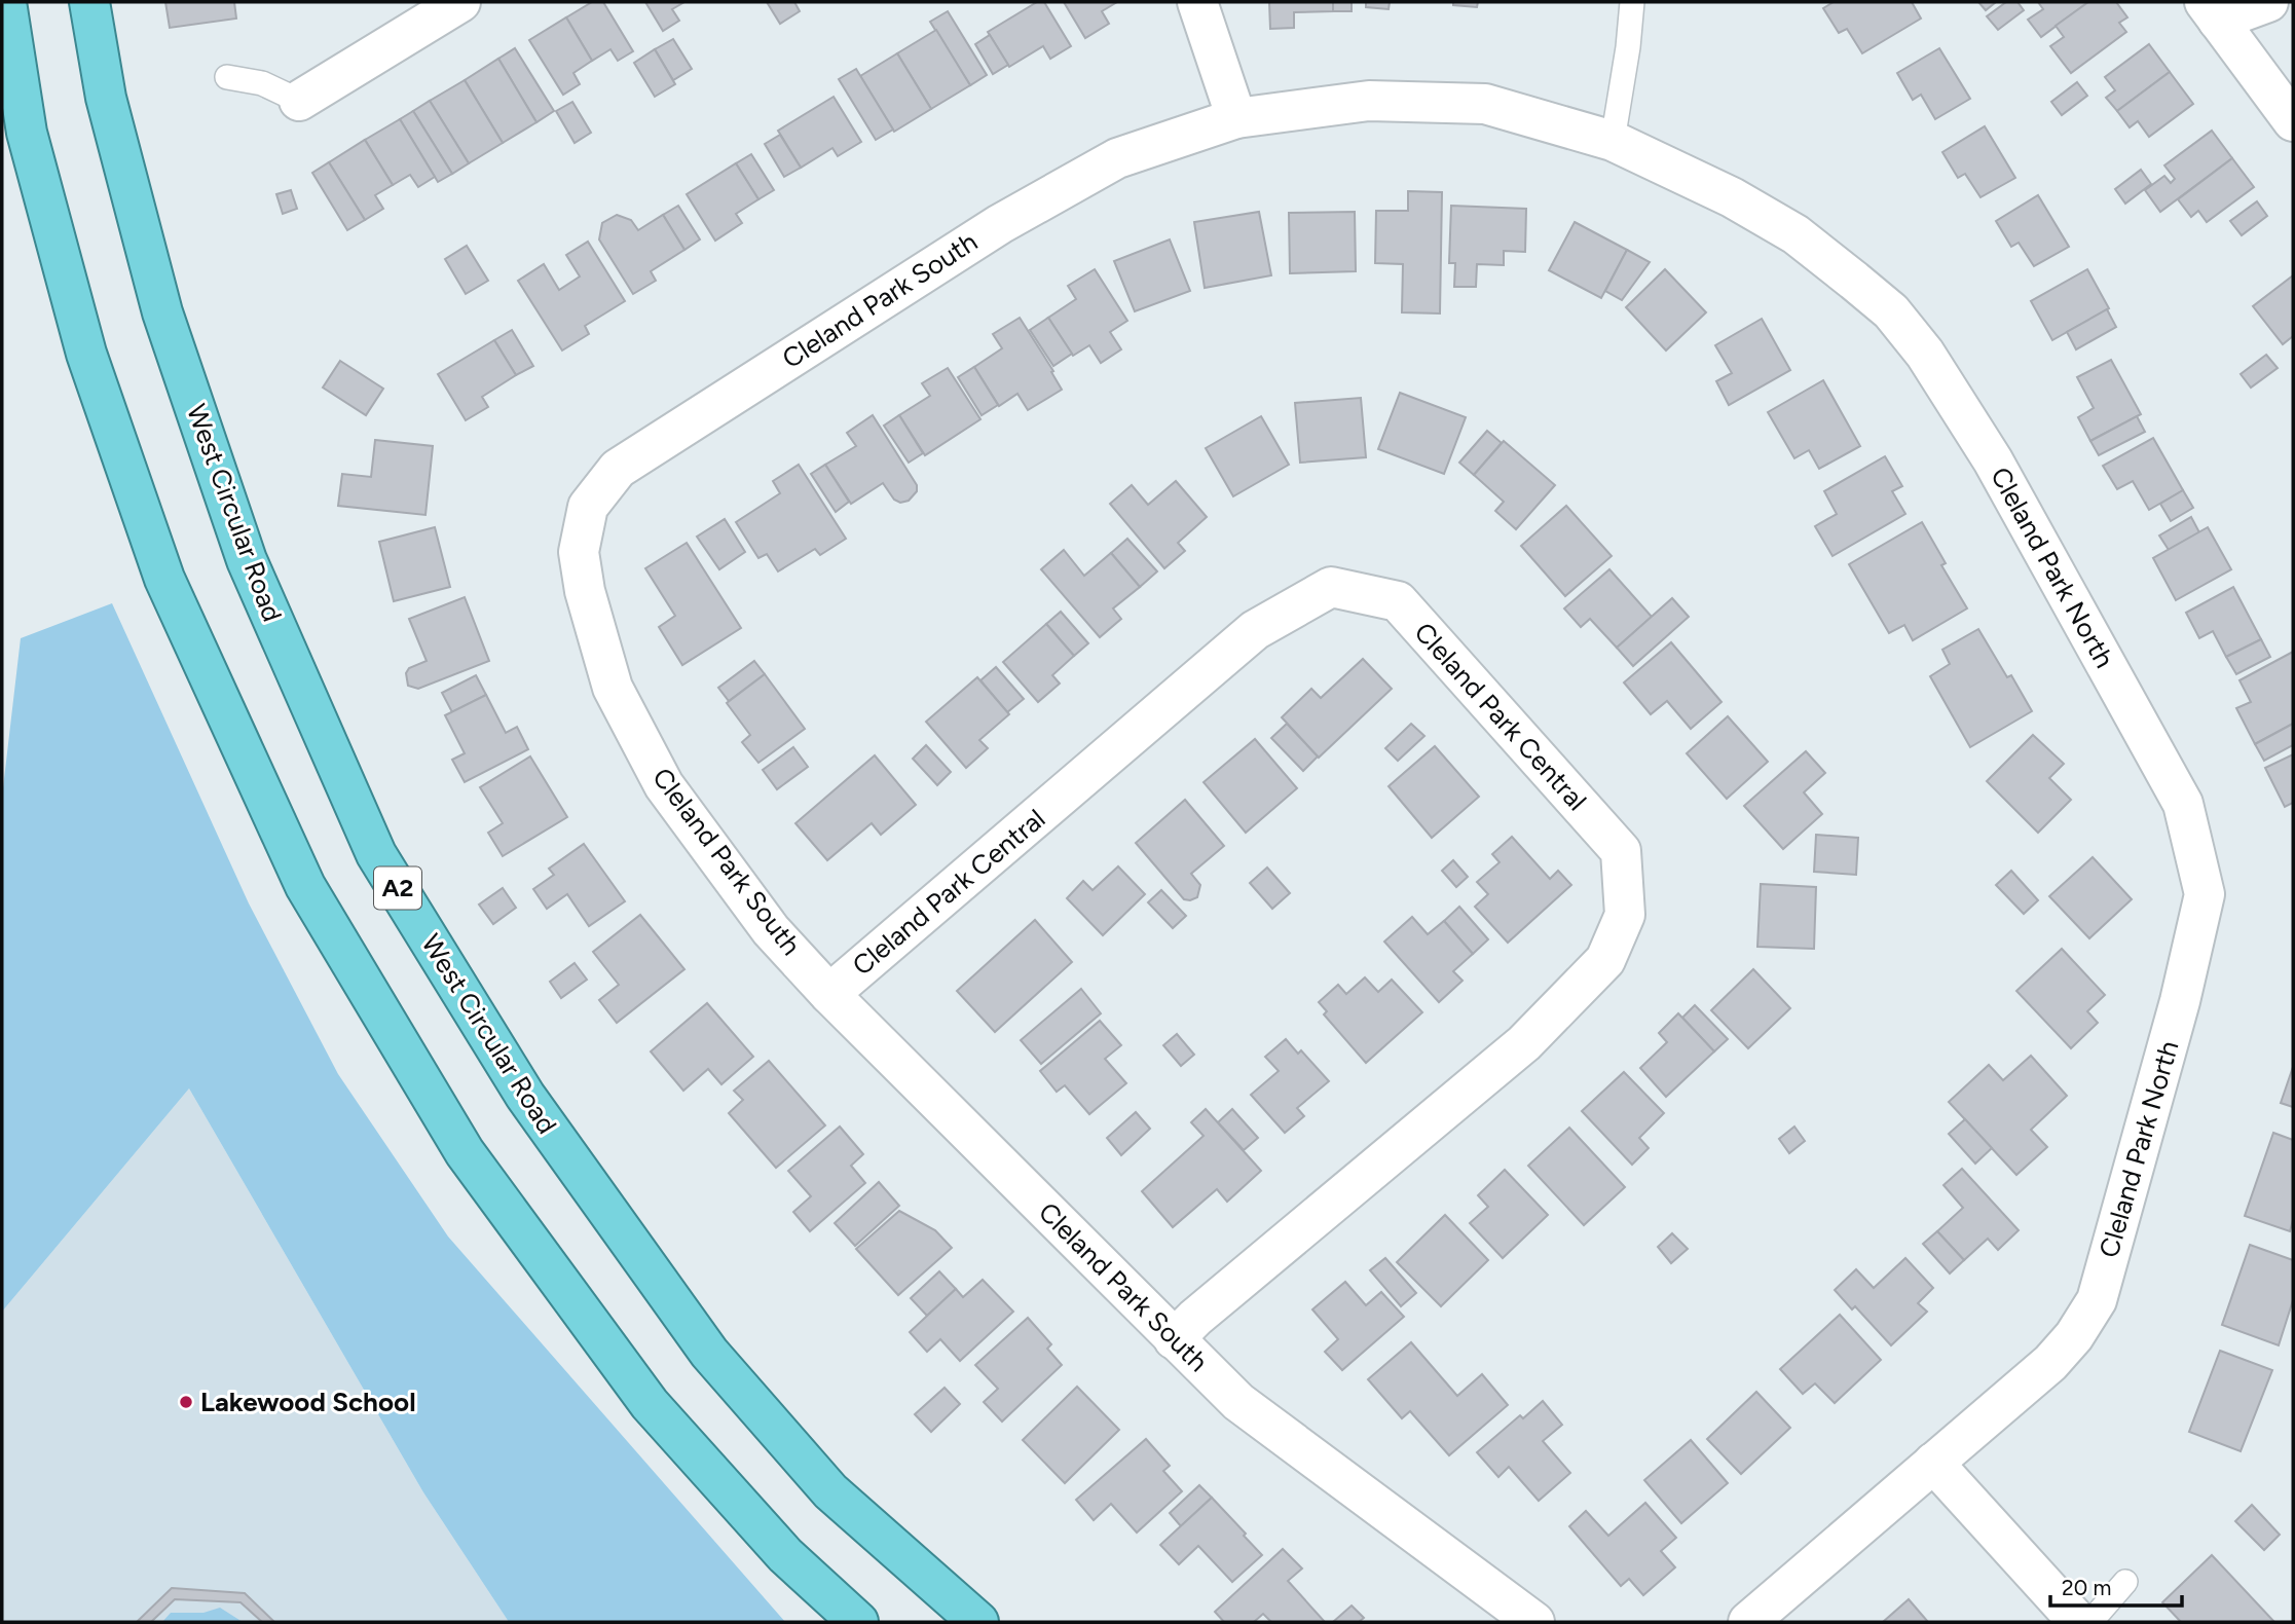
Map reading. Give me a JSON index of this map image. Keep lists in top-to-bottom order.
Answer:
{
  "streets": {
    "highway": ["West Circular Road", "A2"],
    "street": ["Cleland Park South", "Cleland Park North", "Cleland Park Central"]
  },
  "crossings": [
    ["Cleland Park South", "Cleland Park North"],
    ["Cleland Park South", "Cleland Park Central"]
  ],
  "places": ["Lakewood School"],
  "scale_bar": "20 m"
}
